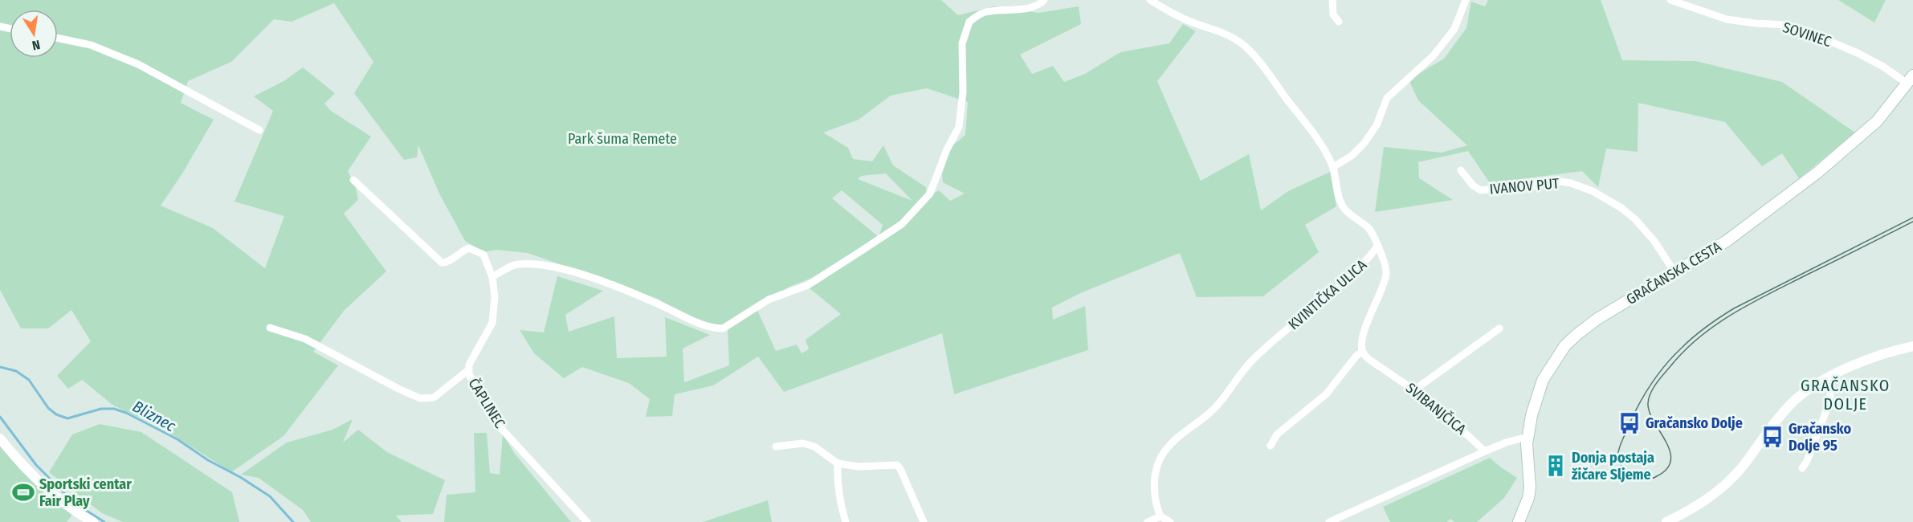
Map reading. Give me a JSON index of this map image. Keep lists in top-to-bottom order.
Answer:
{
  "streets": {
    "main road": ["GRAČANSKA CESTA"],
    "street": [
      "SOVINEC",
      "IVANOV PUT",
      "KVINTIČKA ULICA",
      "ČAPLINEC",
      "SVIBANJČICA"
    ]
  },
  "crossings": [
    ["SOVINEC", "GRAČANSKA CESTA"],
    ["IVANOV PUT", "GRAČANSKA CESTA"]
  ],
  "districts": ["GRAČANSKO DOLJE"],
  "water": ["Bliznec"],
  "parks": ["Park šuma Remete"],
  "places": {
    "bus stop": ["Gračansko Dolje", "Gračansko Dolje 95"],
    "building": ["Donja postaja žičare Sljeme"],
    "sports": ["Sportski centar Fair Play"]
  },
  "north": "bottom"
}
